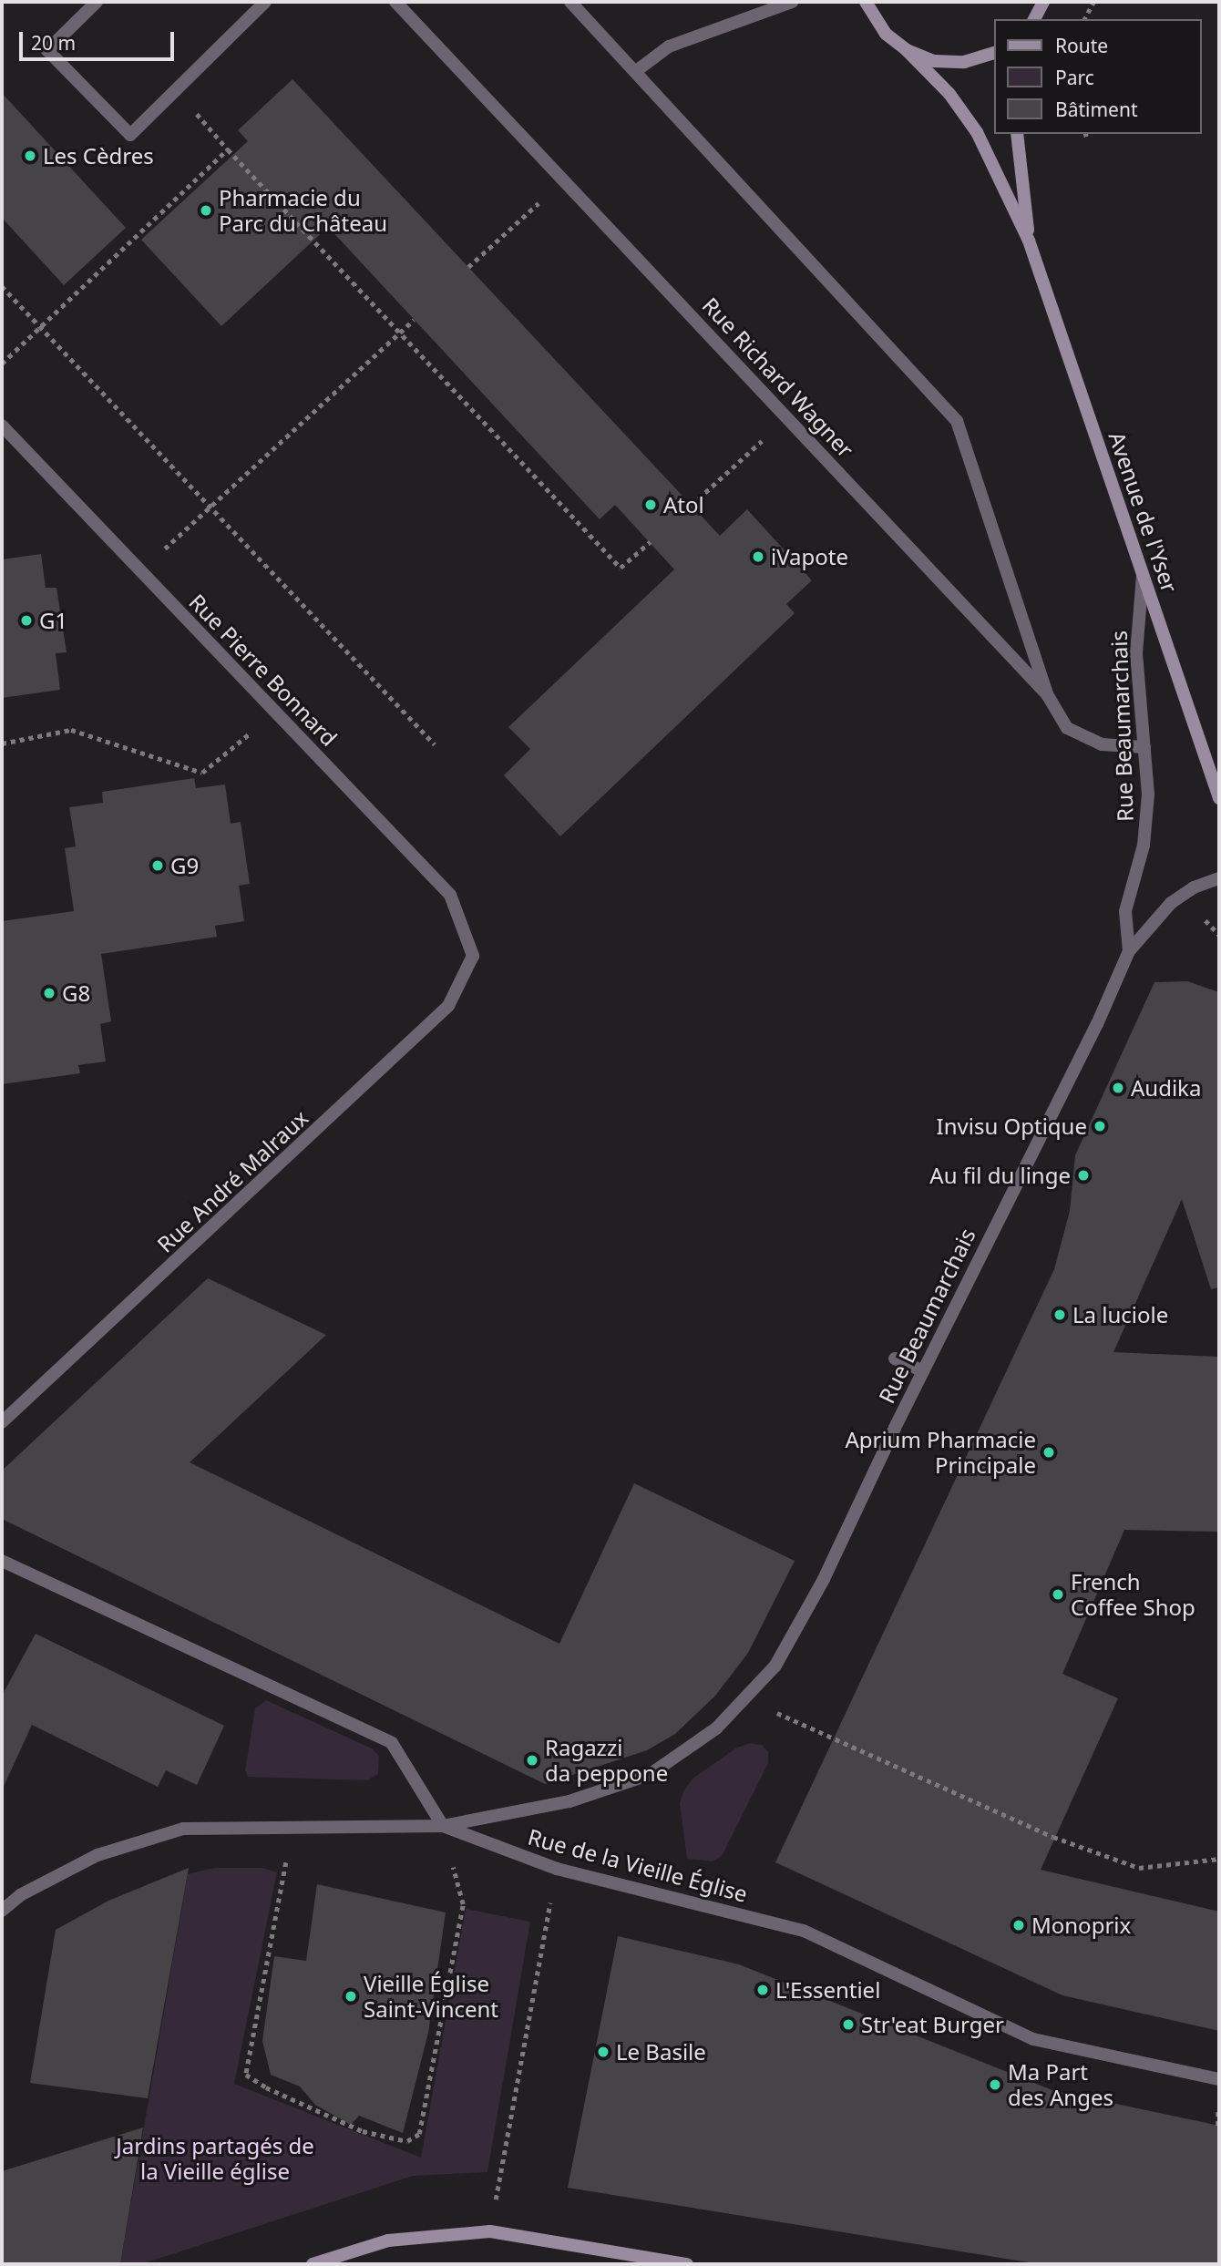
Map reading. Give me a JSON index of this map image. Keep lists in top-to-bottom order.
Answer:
{
  "streets": {
    "main road": ["Avenue de l'Yser"],
    "street": [
      "Rue Richard Wagner",
      "Rue Pierre Bonnard",
      "Rue Beaumarchais",
      "Rue André Malraux",
      "Rue de la Vieille Église"
    ]
  },
  "crossings": [
    ["Rue Richard Wagner", "Rue Beaumarchais"],
    ["Avenue de l'Yser", "Rue Beaumarchais"],
    ["Rue Pierre Bonnard", "Rue André Malraux"],
    ["Rue Beaumarchais", "Rue de la Vieille Église"]
  ],
  "parks": ["Jardins partagés de la Vieille église"],
  "places": [
    "Les Cèdres",
    "Pharmacie du Parc du Château",
    "Atol",
    "iVapote",
    "G1",
    "G9",
    "G8",
    "Audika",
    "Invisu Optique",
    "Au fil du linge",
    "La luciole",
    "Aprium Pharmacie Principale",
    "French Coffee Shop",
    "Ragazzi da peppone",
    "Monoprix",
    "L'Essentiel",
    "Vieille Église Saint-Vincent",
    "Str'eat Burger",
    "Le Basile",
    "Ma Part des Anges"
  ],
  "legend": ["Route", "Parc", "Bâtiment"],
  "scale_bar": "20 m"
}
